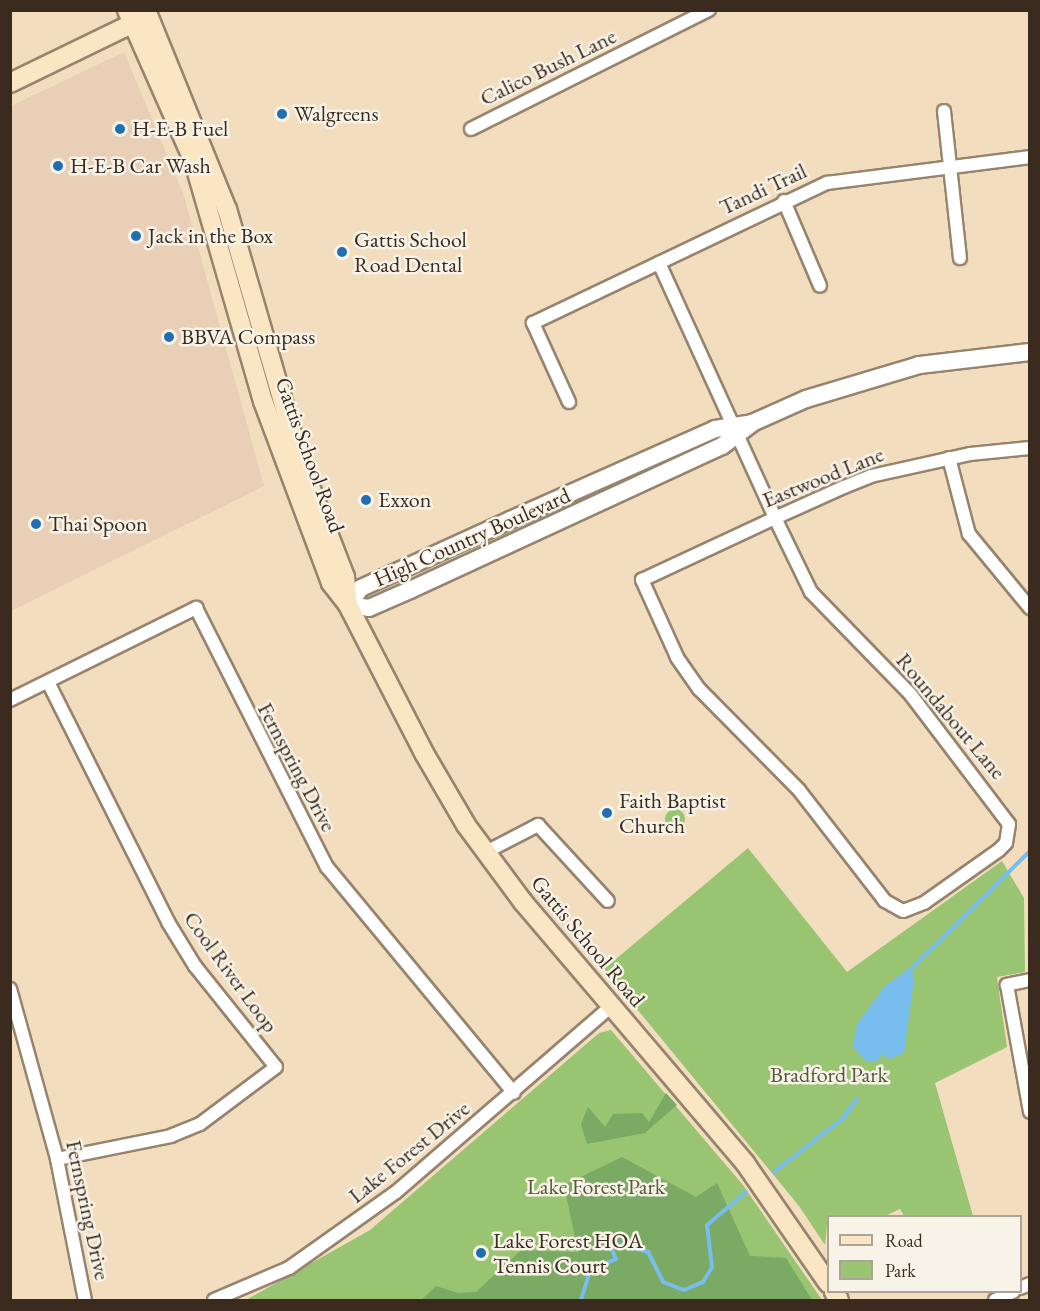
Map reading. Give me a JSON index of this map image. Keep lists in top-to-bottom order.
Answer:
{
  "streets": {
    "main road": ["Gattis School Road"],
    "street": [
      "Calico Bush Lane",
      "Tandi Trail",
      "Eastwood Lane",
      "High Country Boulevard",
      "Roundabout Lane",
      "Fernspring Drive",
      "Cool River Loop",
      "Lake Forest Drive"
    ]
  },
  "crossings": [
    ["Tandi Trail", "Roundabout Lane"],
    ["Gattis School Road", "High Country Boulevard"],
    ["Gattis School Road", "Lake Forest Drive"],
    ["Eastwood Lane", "Roundabout Lane"],
    ["High Country Boulevard", "Roundabout Lane"],
    ["Fernspring Drive", "Cool River Loop"],
    ["Fernspring Drive", "Lake Forest Drive"]
  ],
  "parks": ["Bradford Park", "Lake Forest Park"],
  "places": [
    "Walgreens",
    "H-E-B Fuel",
    "H-E-B Car Wash",
    "Jack in the Box",
    "Gattis School Road Dental",
    "BBVA Compass",
    "Exxon",
    "Thai Spoon",
    "Faith Baptist Church",
    "Lake Forest HOA Tennis Court"
  ],
  "legend": ["Road", "Park"]
}
